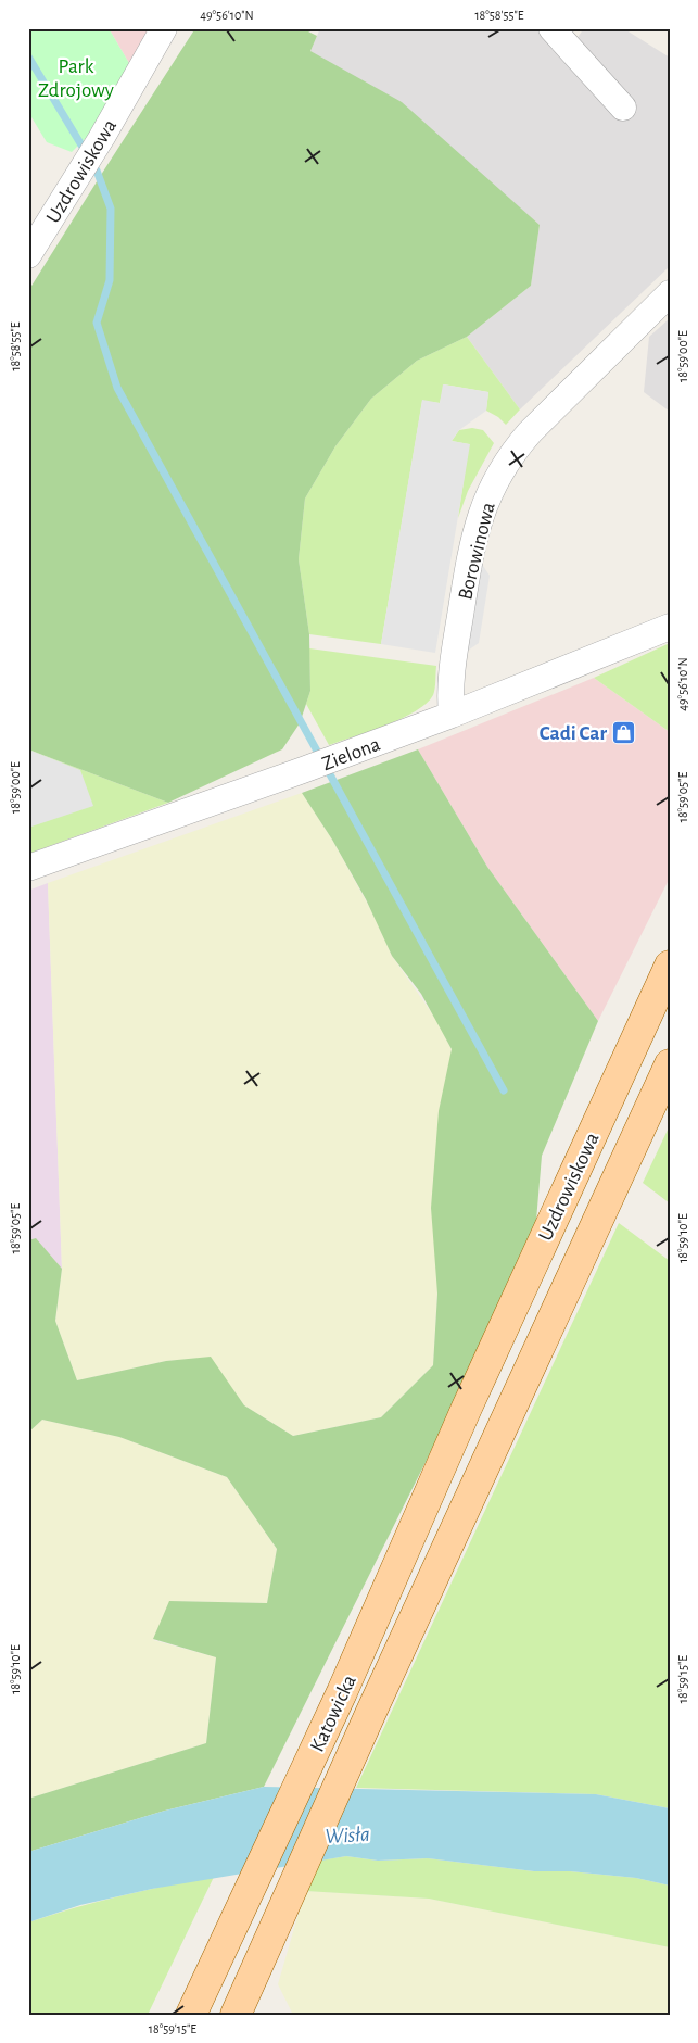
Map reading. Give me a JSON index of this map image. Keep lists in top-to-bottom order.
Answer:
{
  "streets": {
    "main road": ["Uzdrowiskowa", "Katowicka"],
    "street": ["Borowinowa", "Zielona"]
  },
  "crossings": [
    ["Uzdrowiskowa", "Katowicka"],
    ["Borowinowa", "Zielona"]
  ],
  "water": ["Wisła"],
  "parks": ["Park Zdrojowy"],
  "places": {
    "shop": ["Cadi Car"]
  },
  "coordinates": [
    "49°56'10\"N",
    "18°58'55\"E",
    "18°59'00\"E",
    "18°59'05\"E",
    "18°59'10\"E",
    "18°59'15\"E"
  ]
}
